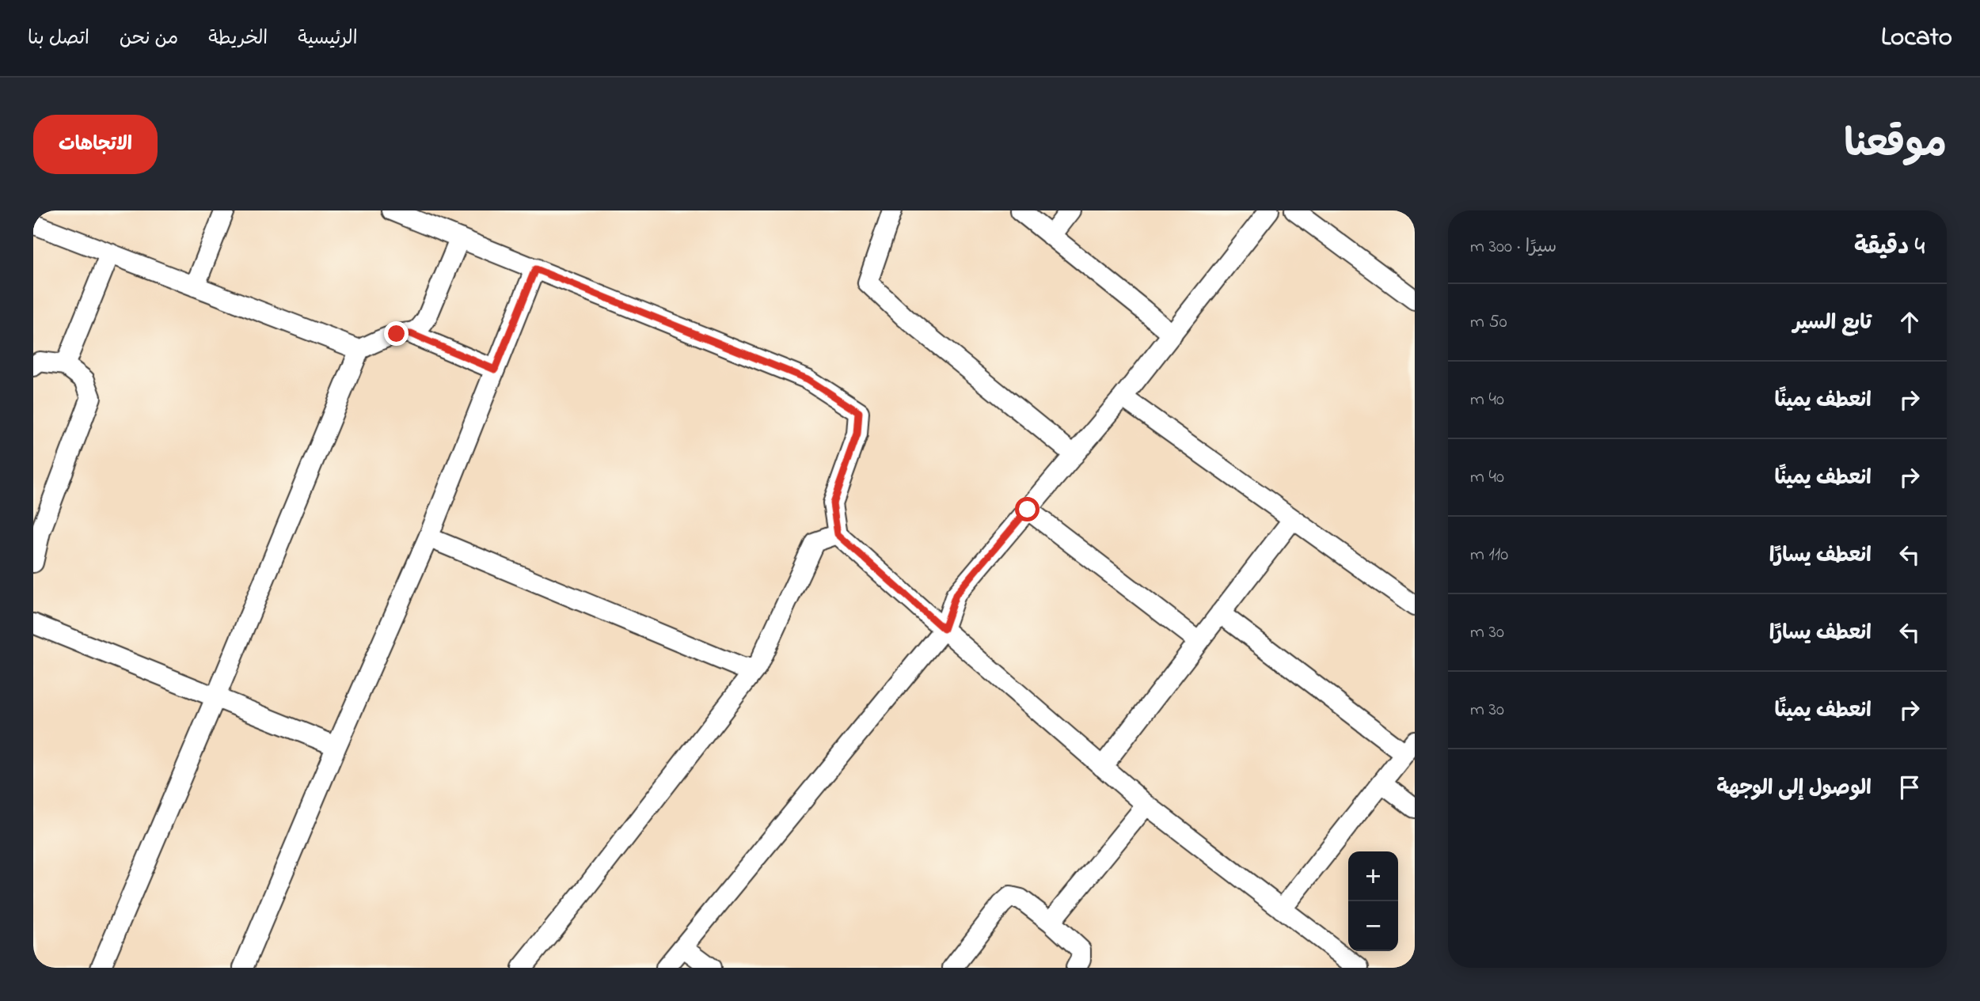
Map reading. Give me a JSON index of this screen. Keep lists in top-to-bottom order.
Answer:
{
  "page": {
    "header": "Locato",
    "nav": [
      "الرئيسية",
      "الخريطة",
      "من نحن",
      "اتصل بنا"
    ],
    "title": "موقعنا",
    "buttons": "الاتجاهات",
    "heading": ["4 دقيقة", "سيرًا · 300 m"],
    "list": [
      ["تابع السير", "50 m"],
      ["انعطف يمينًا", "40 m"],
      ["انعطف يمينًا", "40 m"],
      ["انعطف يسارًا", "110 m"],
      ["انعطف يسارًا", "30 m"],
      ["انعطف يمينًا", "30 m"],
      "الوصول إلى الوجهة"
    ],
    "map_buttons": ["+", "−"]
  }
}
